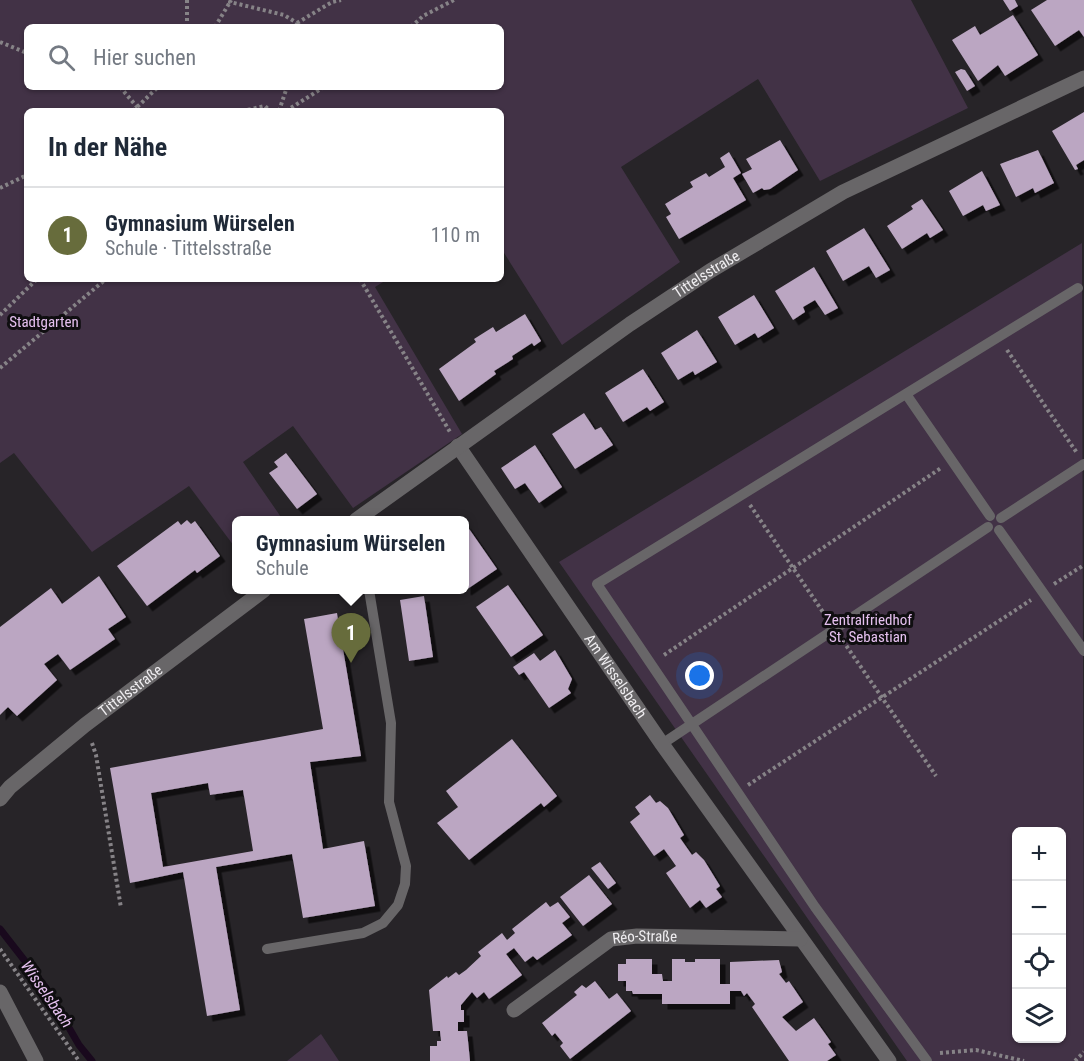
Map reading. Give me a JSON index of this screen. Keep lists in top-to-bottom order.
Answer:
{
  "streets": {
    "street": ["Tittelsstraße", "Am Wisselsbach", "Réo-Straße"]
  },
  "crossings": [
    ["Tittelsstraße", "Am Wisselsbach"],
    ["Am Wisselsbach", "Réo-Straße"]
  ],
  "water": ["Wisselsbach"],
  "parks": ["Stadtgarten", "Zentralfriedhof St. Sebastian"],
  "page": {
    "search": "Hier suchen",
    "heading": "In der Nähe",
    "list": [
      {
        "mark": "1",
        "name": "Gymnasium Würselen",
        "note": "Schule · Tittelsstraße",
        "value": "110 m"
      }
    ],
    "popup": ["Gymnasium Würselen", "Schule"],
    "pins": "1",
    "map_buttons": ["+", "−"]
  }
}
